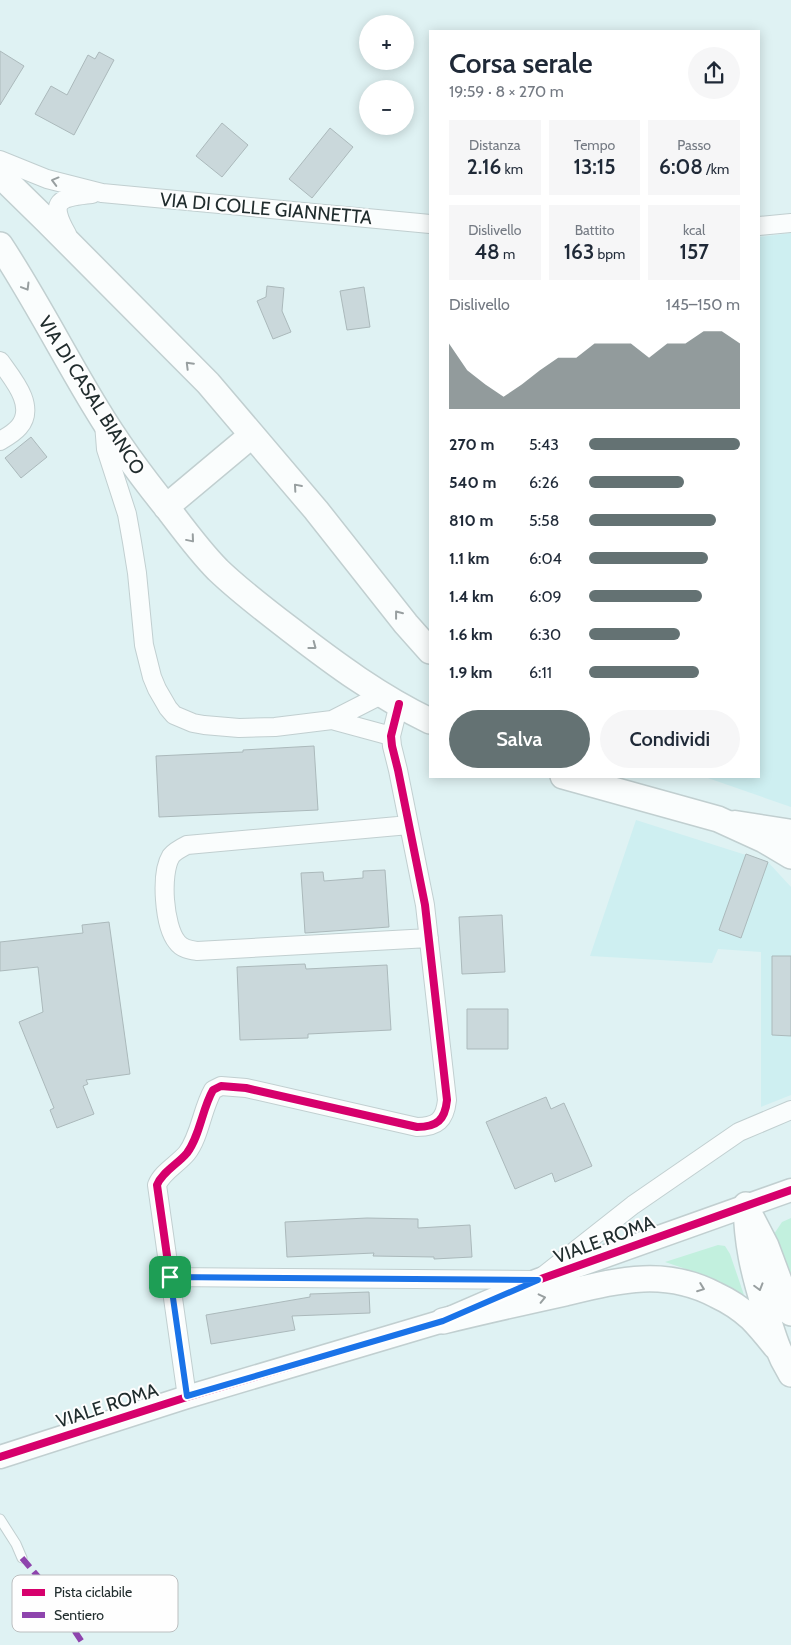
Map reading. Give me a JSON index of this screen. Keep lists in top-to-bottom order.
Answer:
{
  "streets": {
    "main road": ["VIA DI CASAL BIANCO"],
    "street": ["VIA DI COLLE GIANNETTA", "VIALE ROMA"]
  },
  "legend": ["Pista ciclabile", "Sentiero"],
  "page": {
    "map_buttons": ["+", "−"],
    "heading": ["Corsa serale", "19:59 · 8 × 270 m"],
    "stats": [
      ["Distanza", "2.16 km"],
      ["Tempo", "13:15"],
      ["Passo", "6:08 /km"],
      ["Dislivello", "48 m"],
      ["Battito", "163 bpm"],
      ["kcal", "157"]
    ],
    "chart": ["Dislivello", "145–150 m"],
    "list": [
      {
        "name": "270 m",
        "note": "5:43"
      },
      {
        "name": "540 m",
        "note": "6:26"
      },
      {
        "name": "810 m",
        "note": "5:58"
      },
      {
        "name": "1.1 km",
        "note": "6:04"
      },
      {
        "name": "1.4 km",
        "note": "6:09"
      },
      {
        "name": "1.6 km",
        "note": "6:30"
      },
      {
        "name": "1.9 km",
        "note": "6:11"
      }
    ],
    "buttons": ["Salva", "Condividi"]
  }
}
